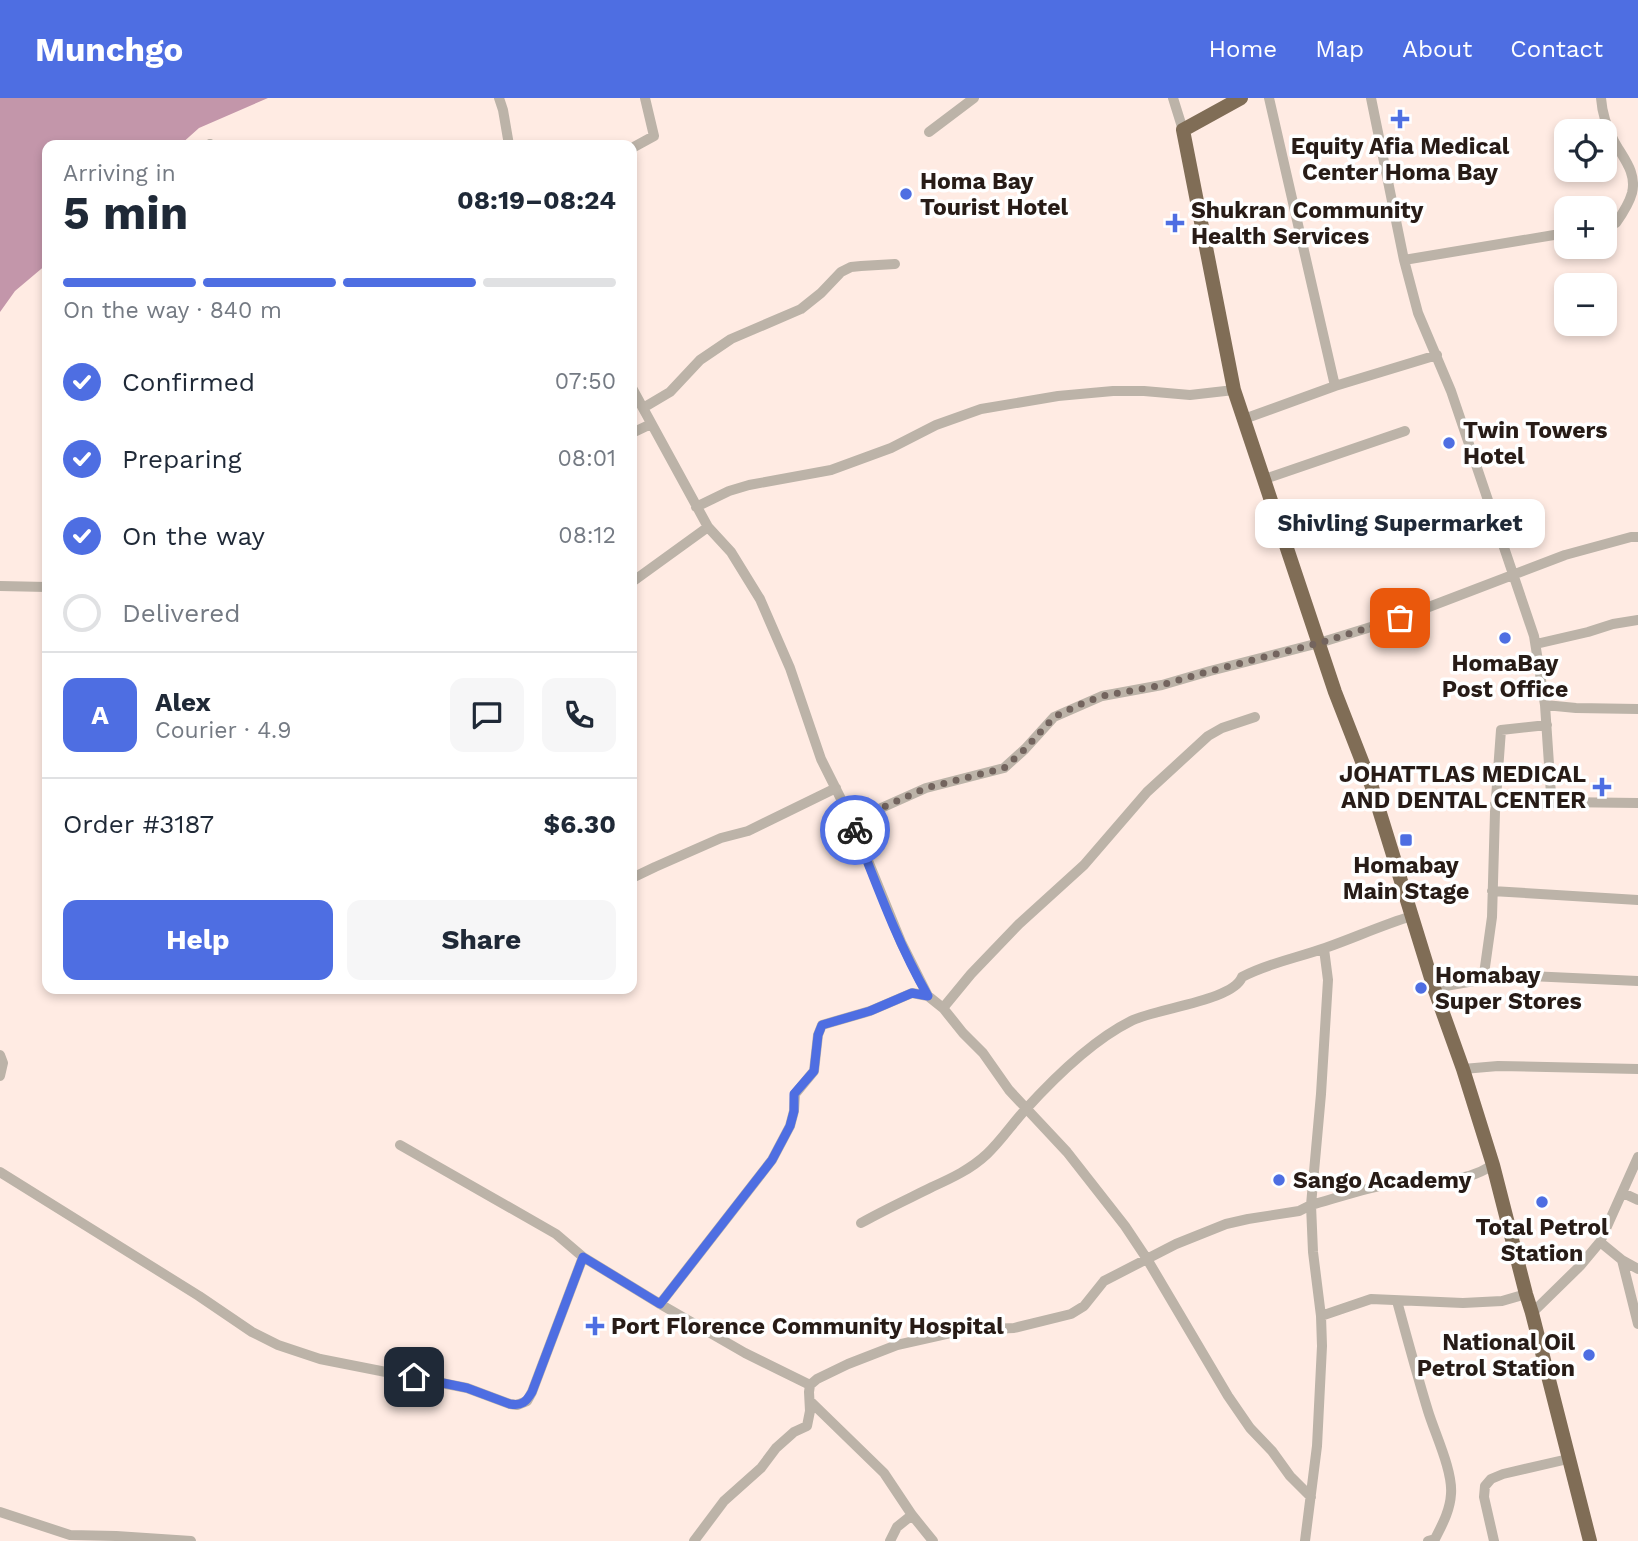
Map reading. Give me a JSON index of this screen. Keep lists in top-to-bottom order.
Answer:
{
  "places": {
    "health": [
      "Equity Afia Medical Center Homa Bay",
      "Shukran Community Health Services",
      "JOHATTLAS MEDICAL AND DENTAL CENTER",
      "Port Florence Community Hospital"
    ],
    "other": [
      "Homa Bay Tourist Hotel",
      "Twin Towers Hotel",
      "Shivling Supermarket",
      "HomaBay Post Office",
      "Homabay Super Stores",
      "Sango Academy",
      "Total Petrol Station",
      "National Oil Petrol Station"
    ],
    "transit": ["Homabay Main Stage"]
  },
  "page": {
    "header": "Munchgo",
    "nav": [
      "Home",
      "Map",
      "About",
      "Contact"
    ],
    "map_buttons": ["+", "−"],
    "heading": ["5 min", "Arriving in", "08:19–08:24"],
    "panel": [
      "Alex",
      "Courier · 4.9",
      "Order #3187",
      "$6.30"
    ],
    "bar": "On the way · 840 m",
    "list": [
      ["Confirmed", "07:50"],
      ["Preparing", "08:01"],
      ["On the way", "08:12"],
      "Delivered"
    ],
    "bubble": "Shivling Supermarket",
    "round": "A",
    "buttons": ["Help", "Share"]
  }
}
